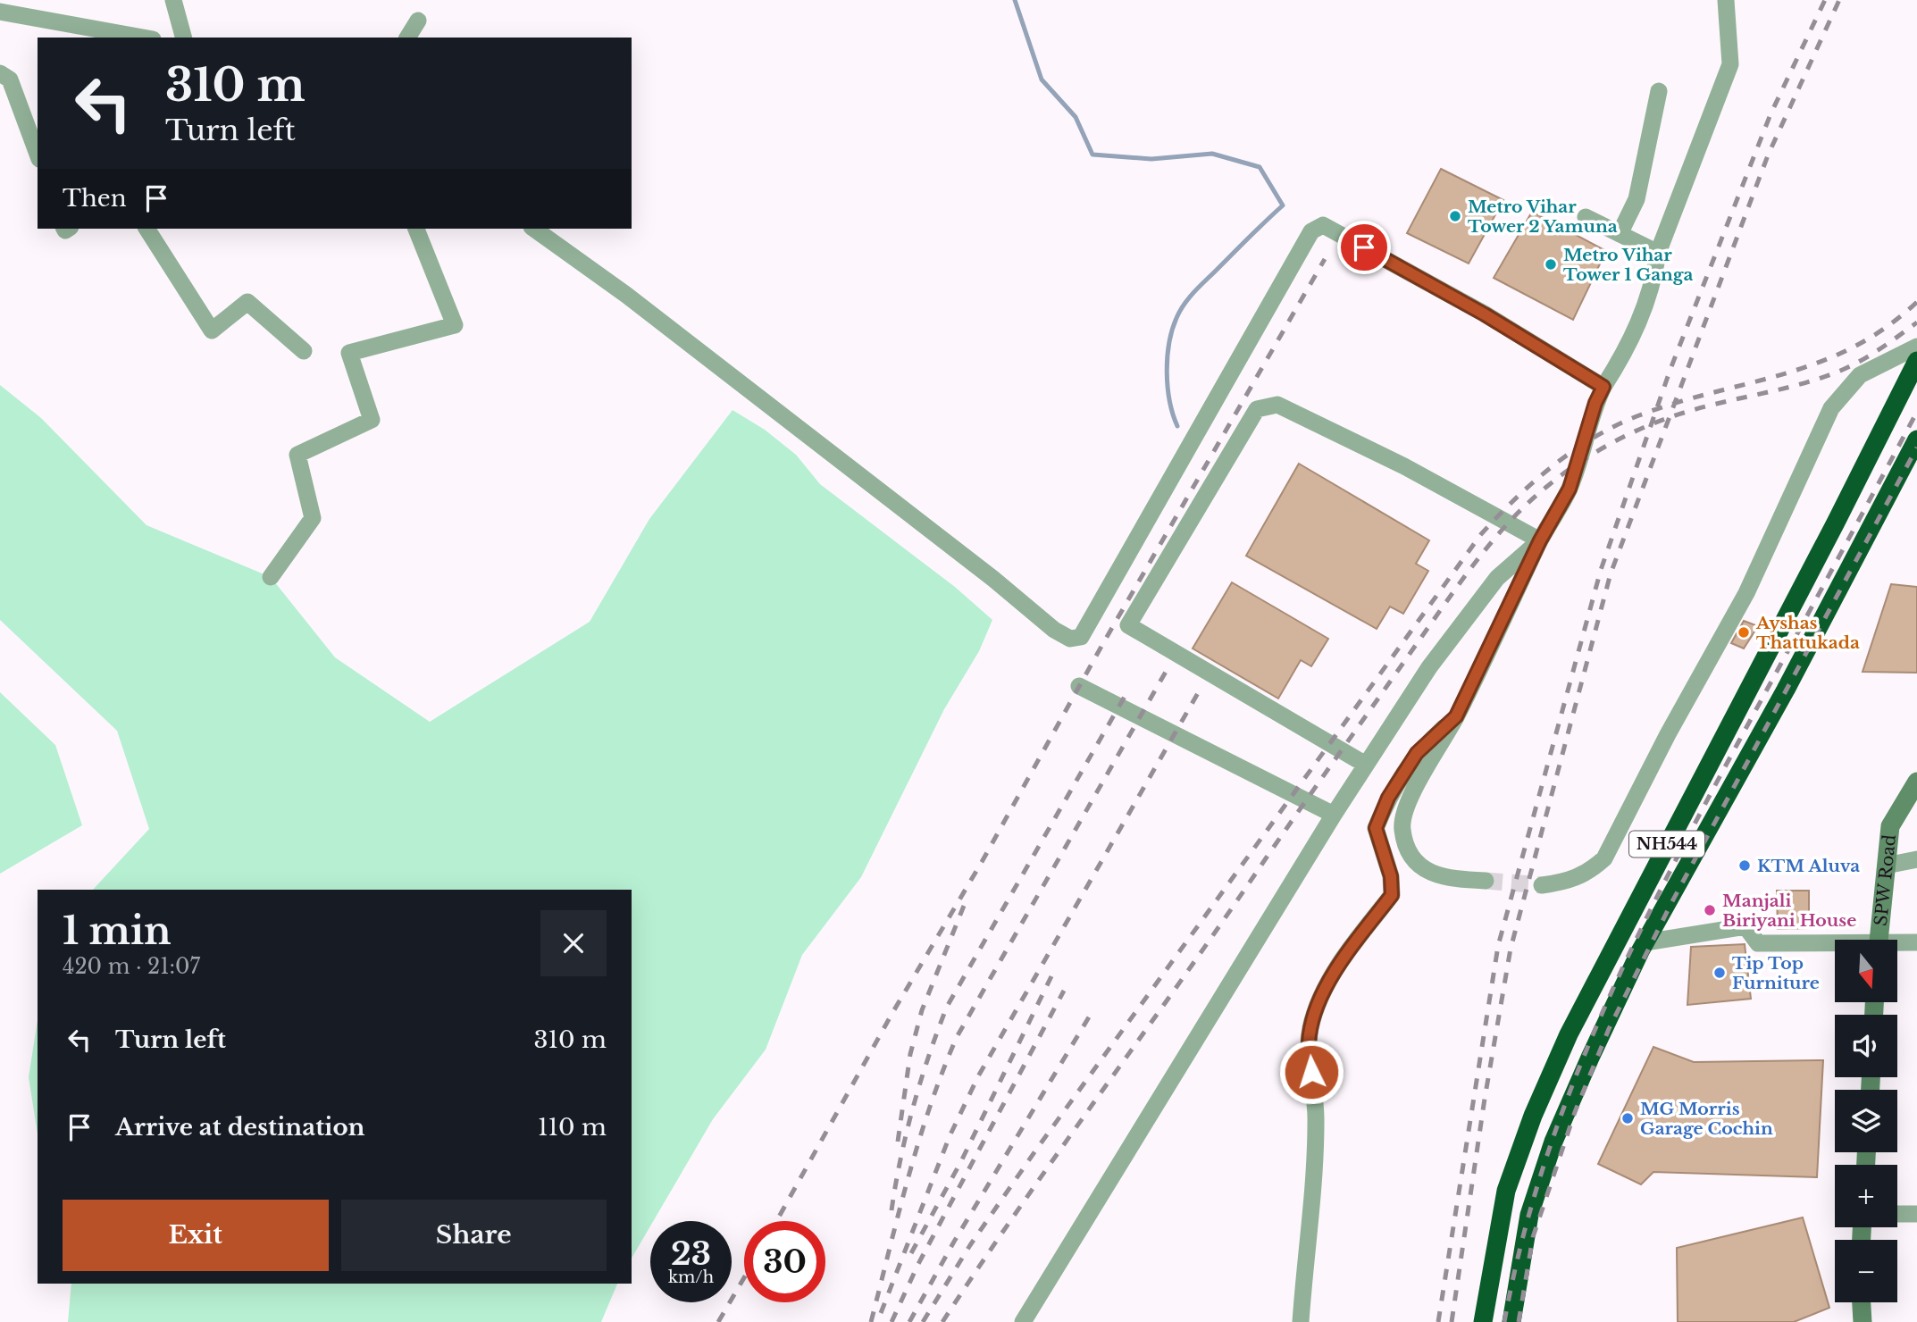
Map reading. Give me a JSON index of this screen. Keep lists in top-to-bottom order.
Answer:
{
  "streets": {
    "highway": ["NH544"],
    "street": ["SPW Road"]
  },
  "places": [
    "Metro Vihar Tower 2 Yamuna",
    "Metro Vihar Tower 1 Ganga",
    "Ayshas Thattukada",
    "KTM Aluva",
    "Manjali Biriyani House",
    "Tip Top Furniture",
    "MG Morris Garage Cochin"
  ],
  "north": "bottom",
  "page": {
    "turn": ["310 m", "Turn left"],
    "then": "Then",
    "heading": ["1 min", "420 m · 21:07"],
    "map_buttons": ["+", "−"],
    "list": [
      {
        "name": "Turn left",
        "value": "310 m"
      },
      {
        "name": "Arrive at destination",
        "value": "110 m"
      }
    ],
    "buttons": ["Exit", "Share"],
    "speed": "23 km/h",
    "limit": "30"
  }
}
